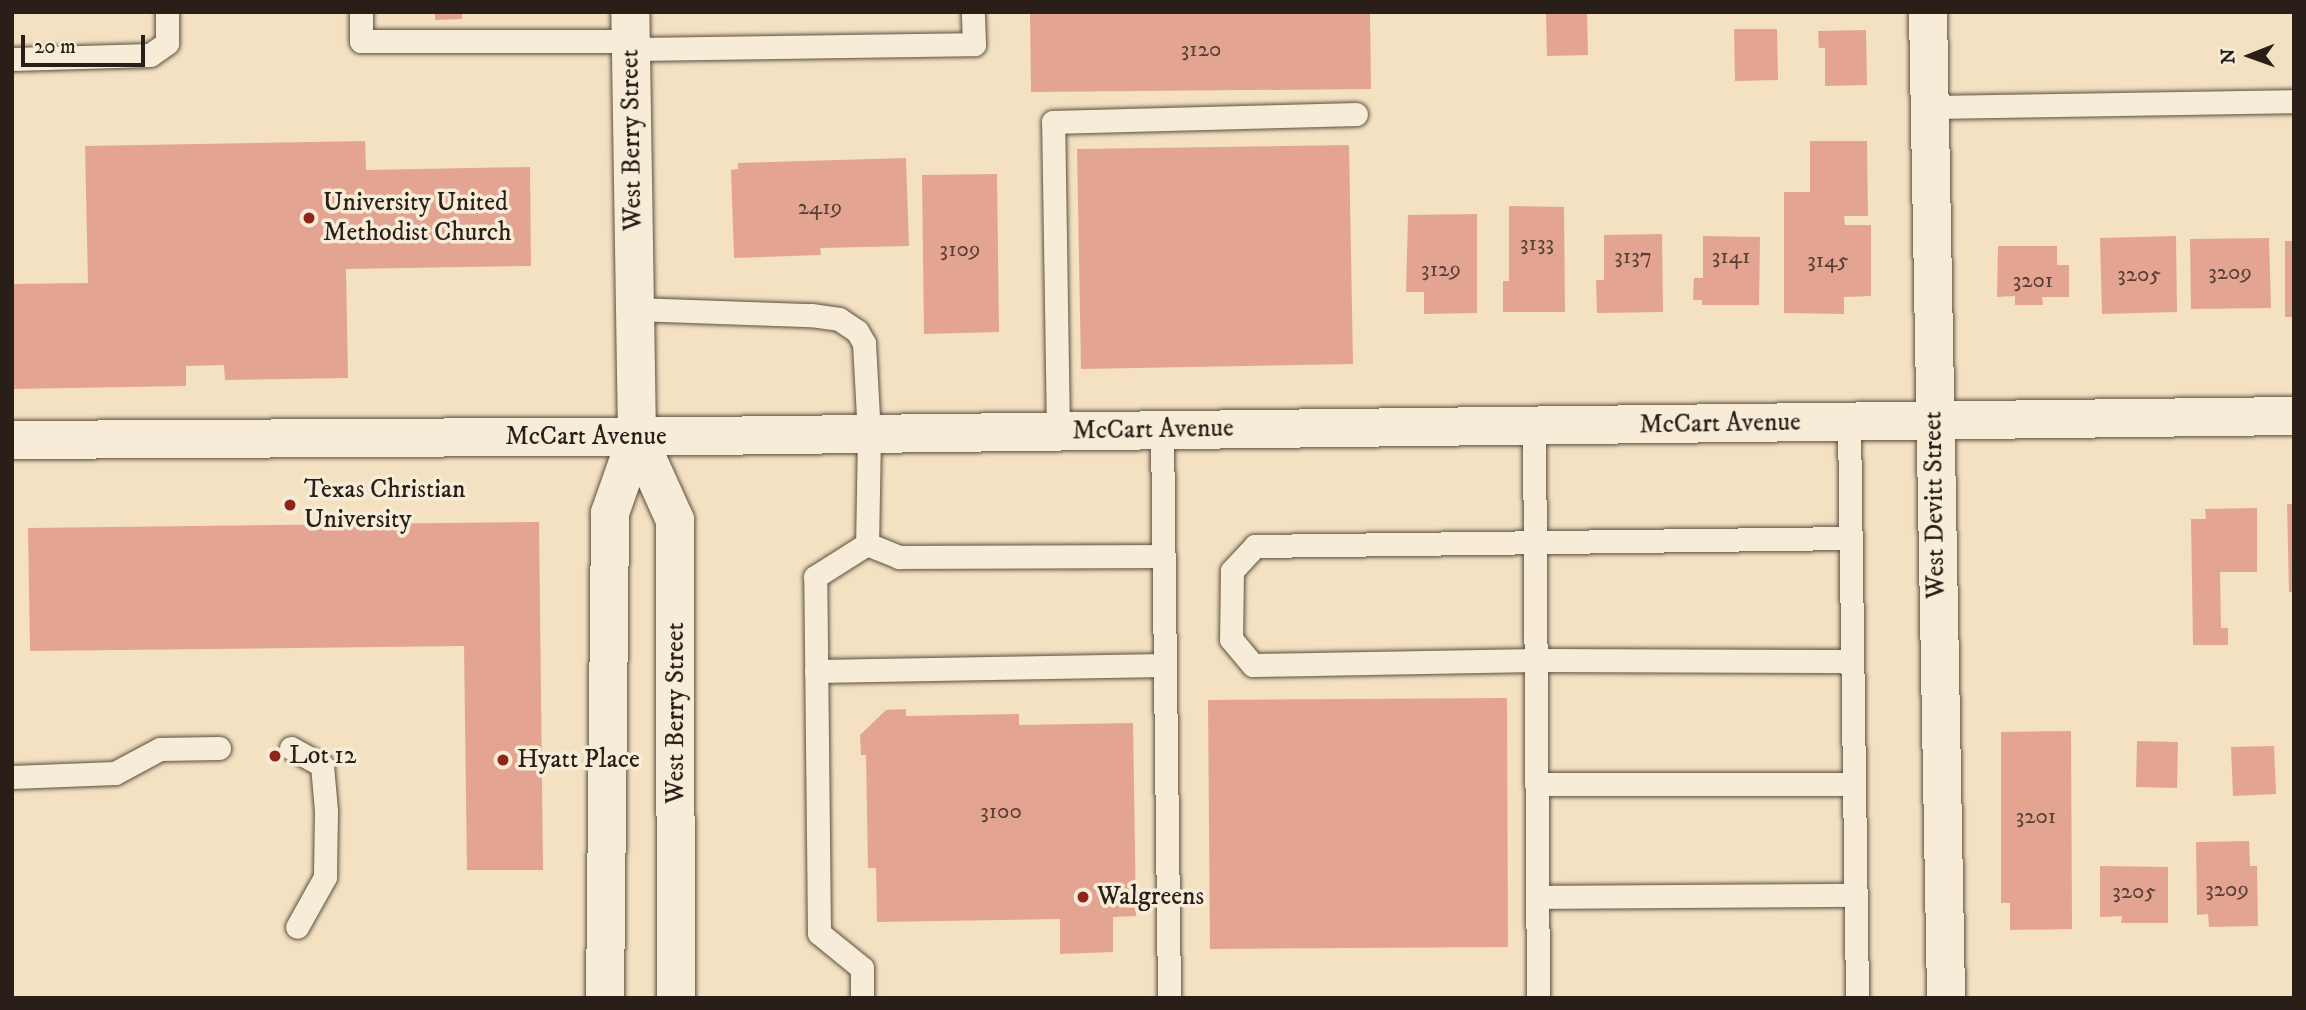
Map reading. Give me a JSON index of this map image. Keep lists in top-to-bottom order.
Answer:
{
  "streets": {
    "street": ["West Berry Street", "McCart Avenue", "West Devitt Street"]
  },
  "crossings": [
    ["West Berry Street", "McCart Avenue"],
    ["McCart Avenue", "West Devitt Street"]
  ],
  "places": [
    "University United Methodist Church",
    "Texas Christian University",
    "Lot 12",
    "Hyatt Place",
    "Walgreens"
  ],
  "house_numbers": [
    "3120",
    "2419",
    "3133",
    "3109",
    "3137",
    "3141",
    "3145",
    "3129",
    "3209",
    "3205",
    "3201",
    "3100",
    "3201",
    "3209",
    "3205"
  ],
  "scale_bar": "20 m",
  "north": "left"
}
